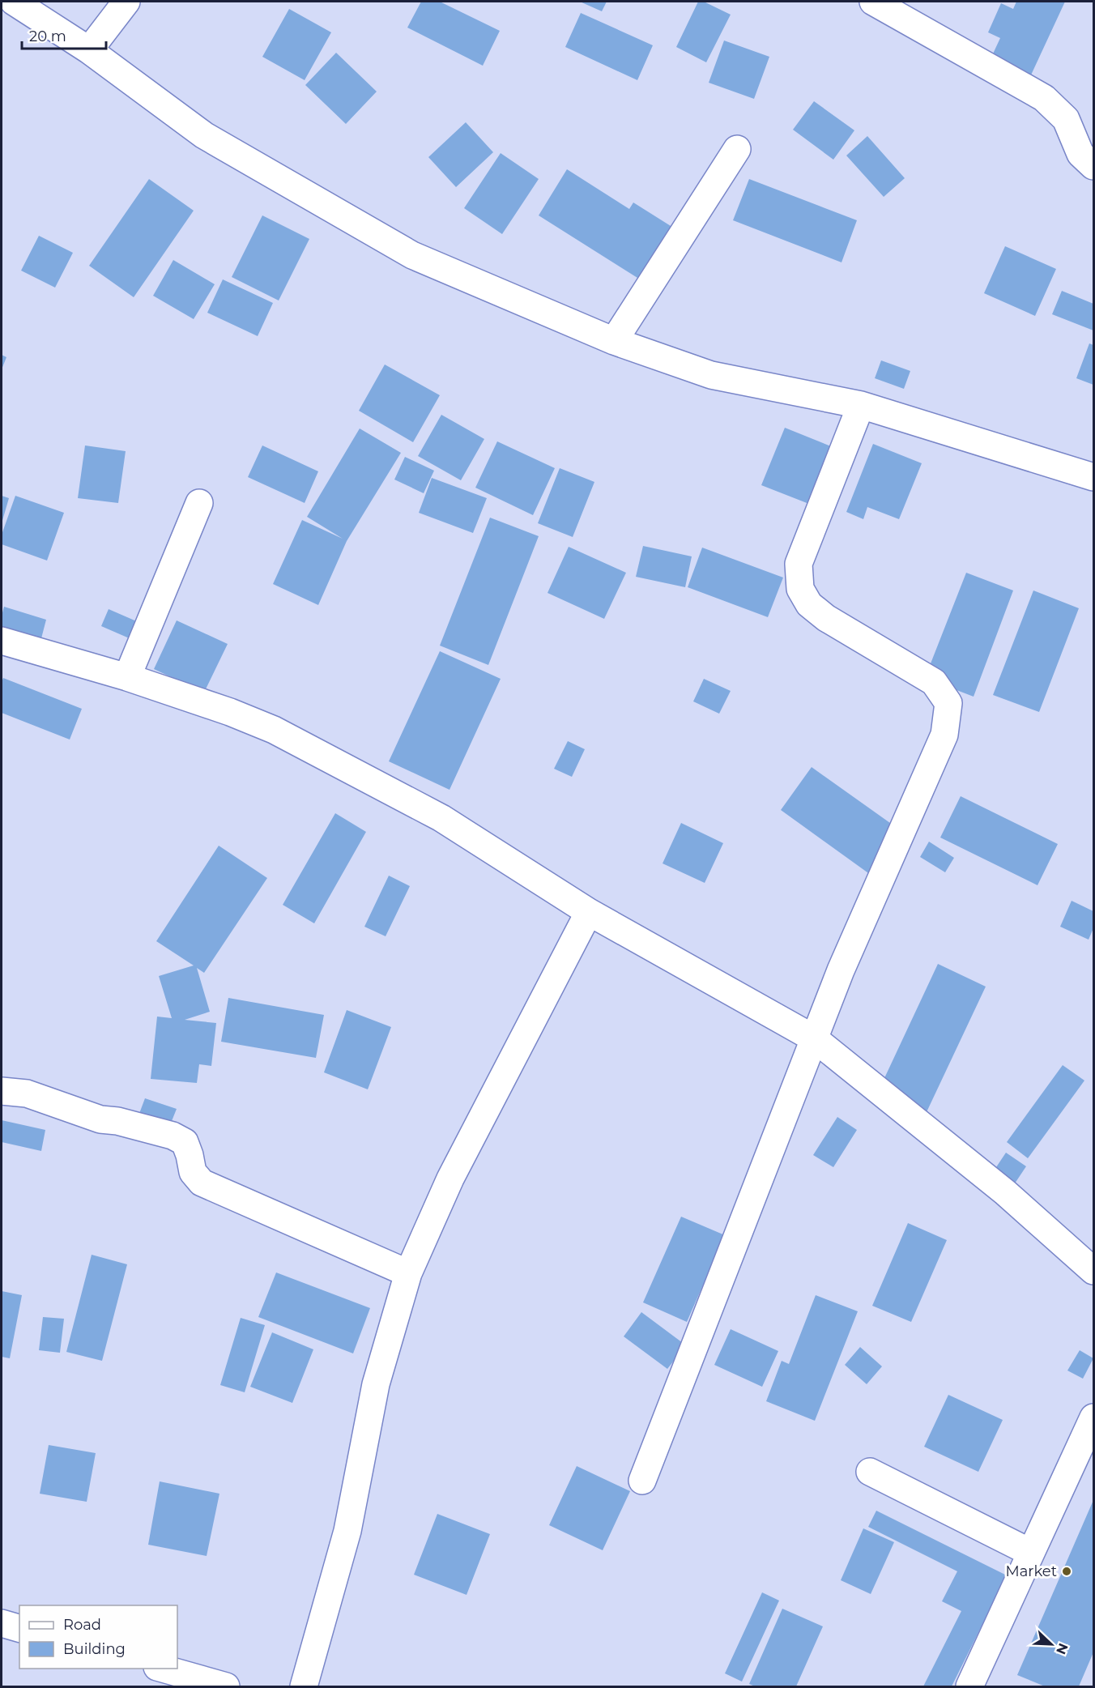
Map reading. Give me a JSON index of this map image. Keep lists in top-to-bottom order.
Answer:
{
  "places": ["Market"],
  "legend": ["Road", "Building"],
  "scale_bar": "20 m",
  "north": "bottom right"
}
